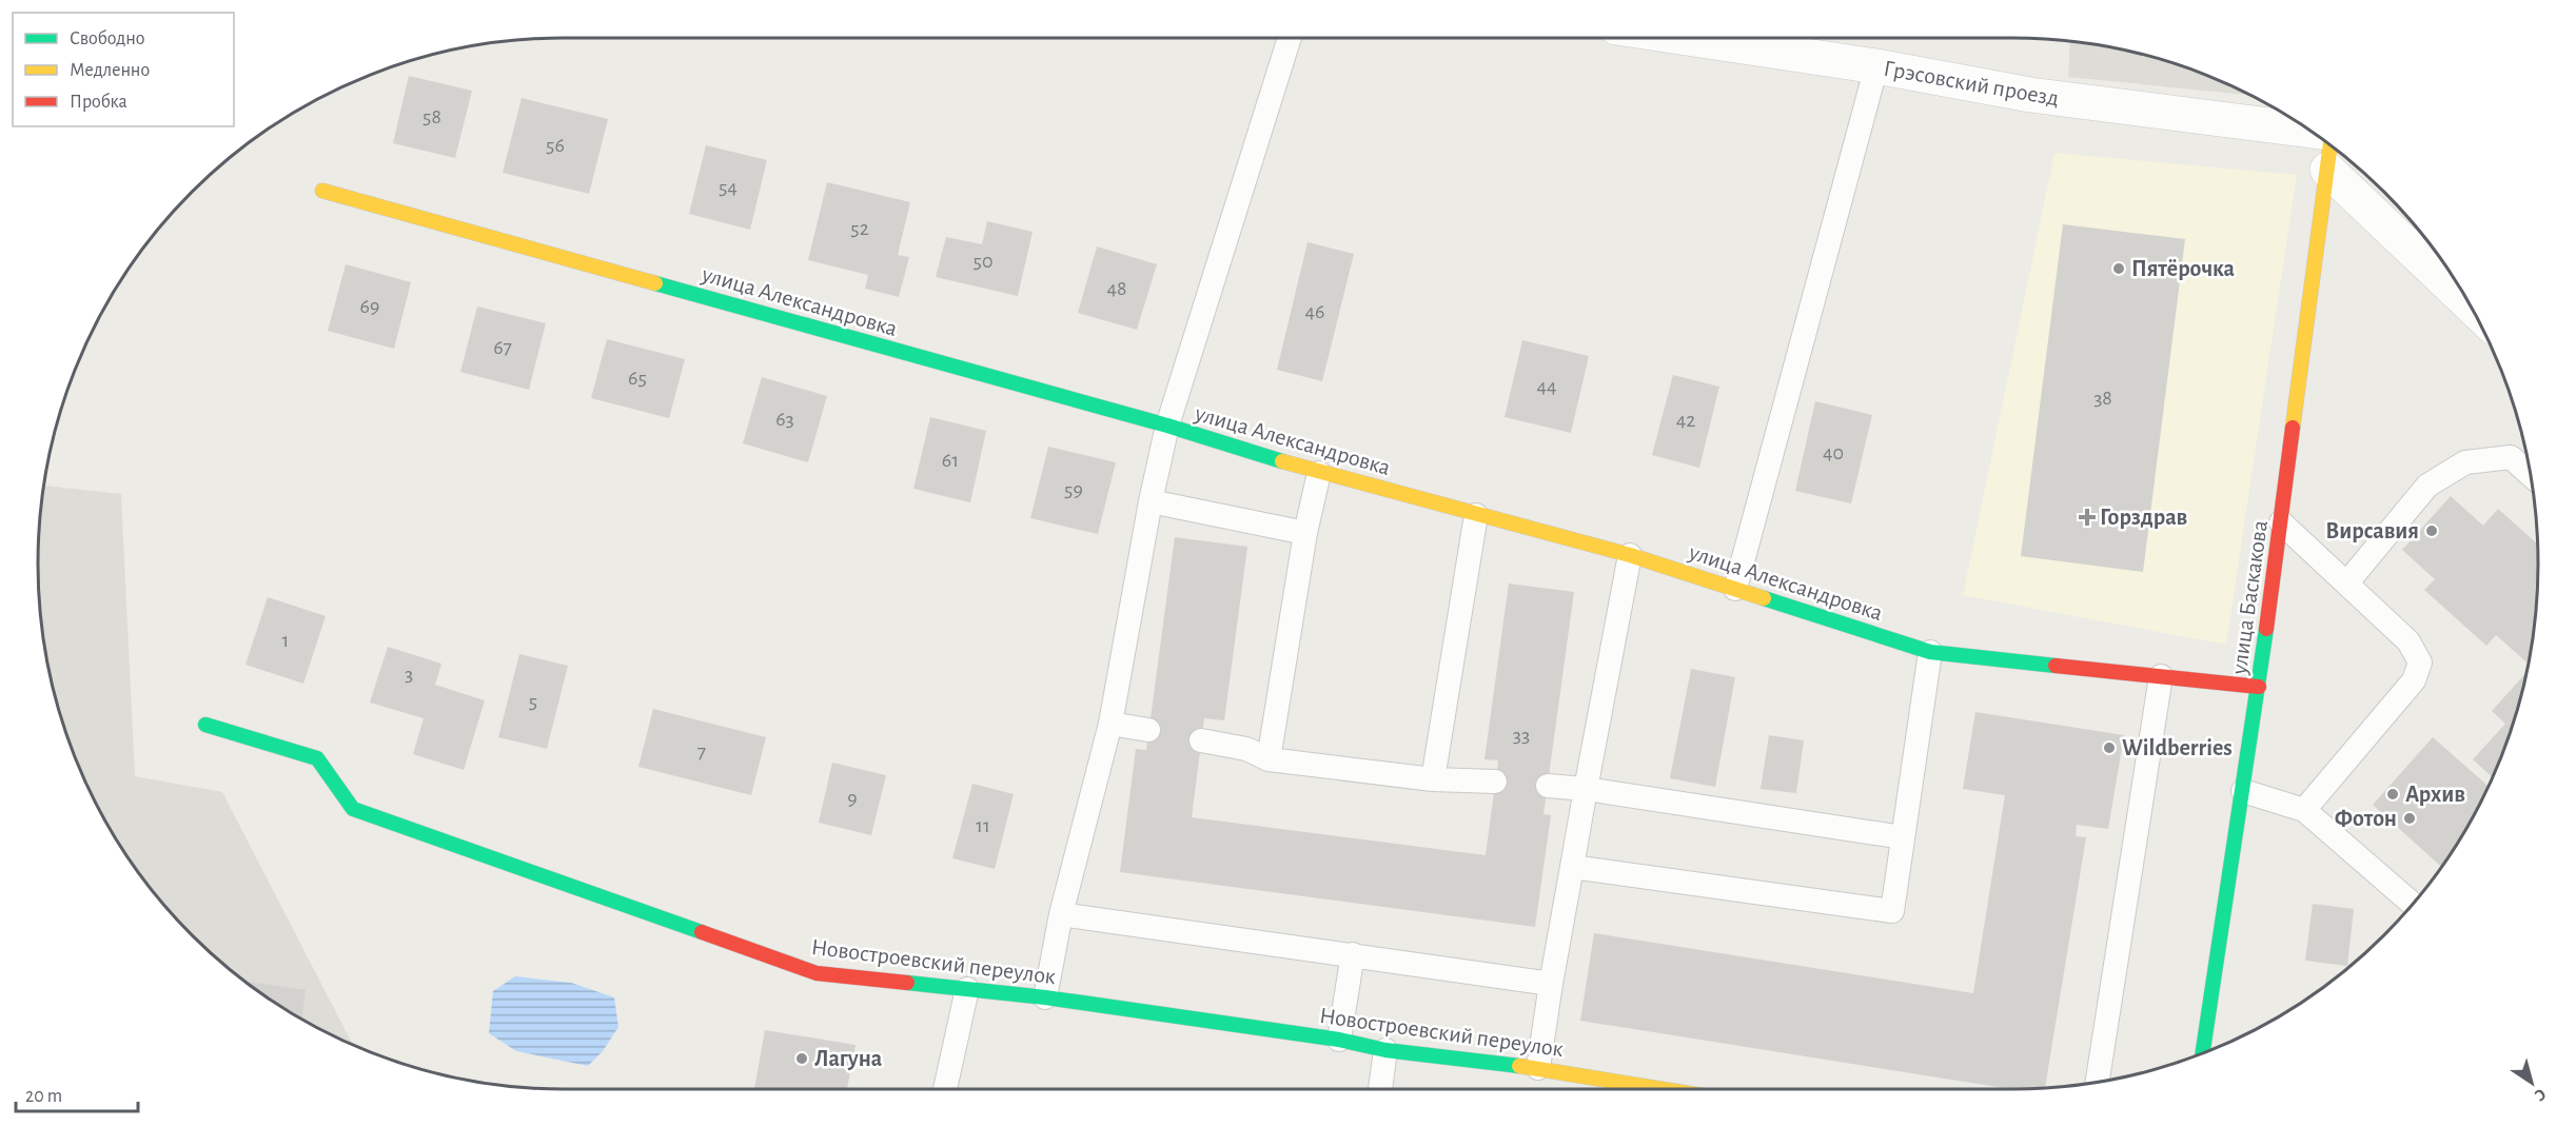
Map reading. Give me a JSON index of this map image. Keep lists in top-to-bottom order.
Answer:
{
  "streets": {
    "street": [
      "Грэсовский проезд",
      "улица Александровка",
      "улица Баскакова",
      "Новостроевский переулок"
    ]
  },
  "crossings": [
    ["улица Александровка", "улица Баскакова"]
  ],
  "places": {
    "other": [
      "Пятёрочка",
      "Вирсавия",
      "Wildberries",
      "Архив",
      "Фотон",
      "Лагуна"
    ],
    "health": ["Горздрав"]
  },
  "house_numbers": [
    "58",
    "56",
    "54",
    "52",
    "50",
    "48",
    "69",
    "46",
    "67",
    "65",
    "44",
    "38",
    "63",
    "42",
    "40",
    "61",
    "59",
    "1",
    "3",
    "5",
    "33",
    "7",
    "9",
    "11"
  ],
  "legend": ["Свободно", "Медленно", "Пробка"],
  "scale_bar": "20 m",
  "north": "bottom right"
}
